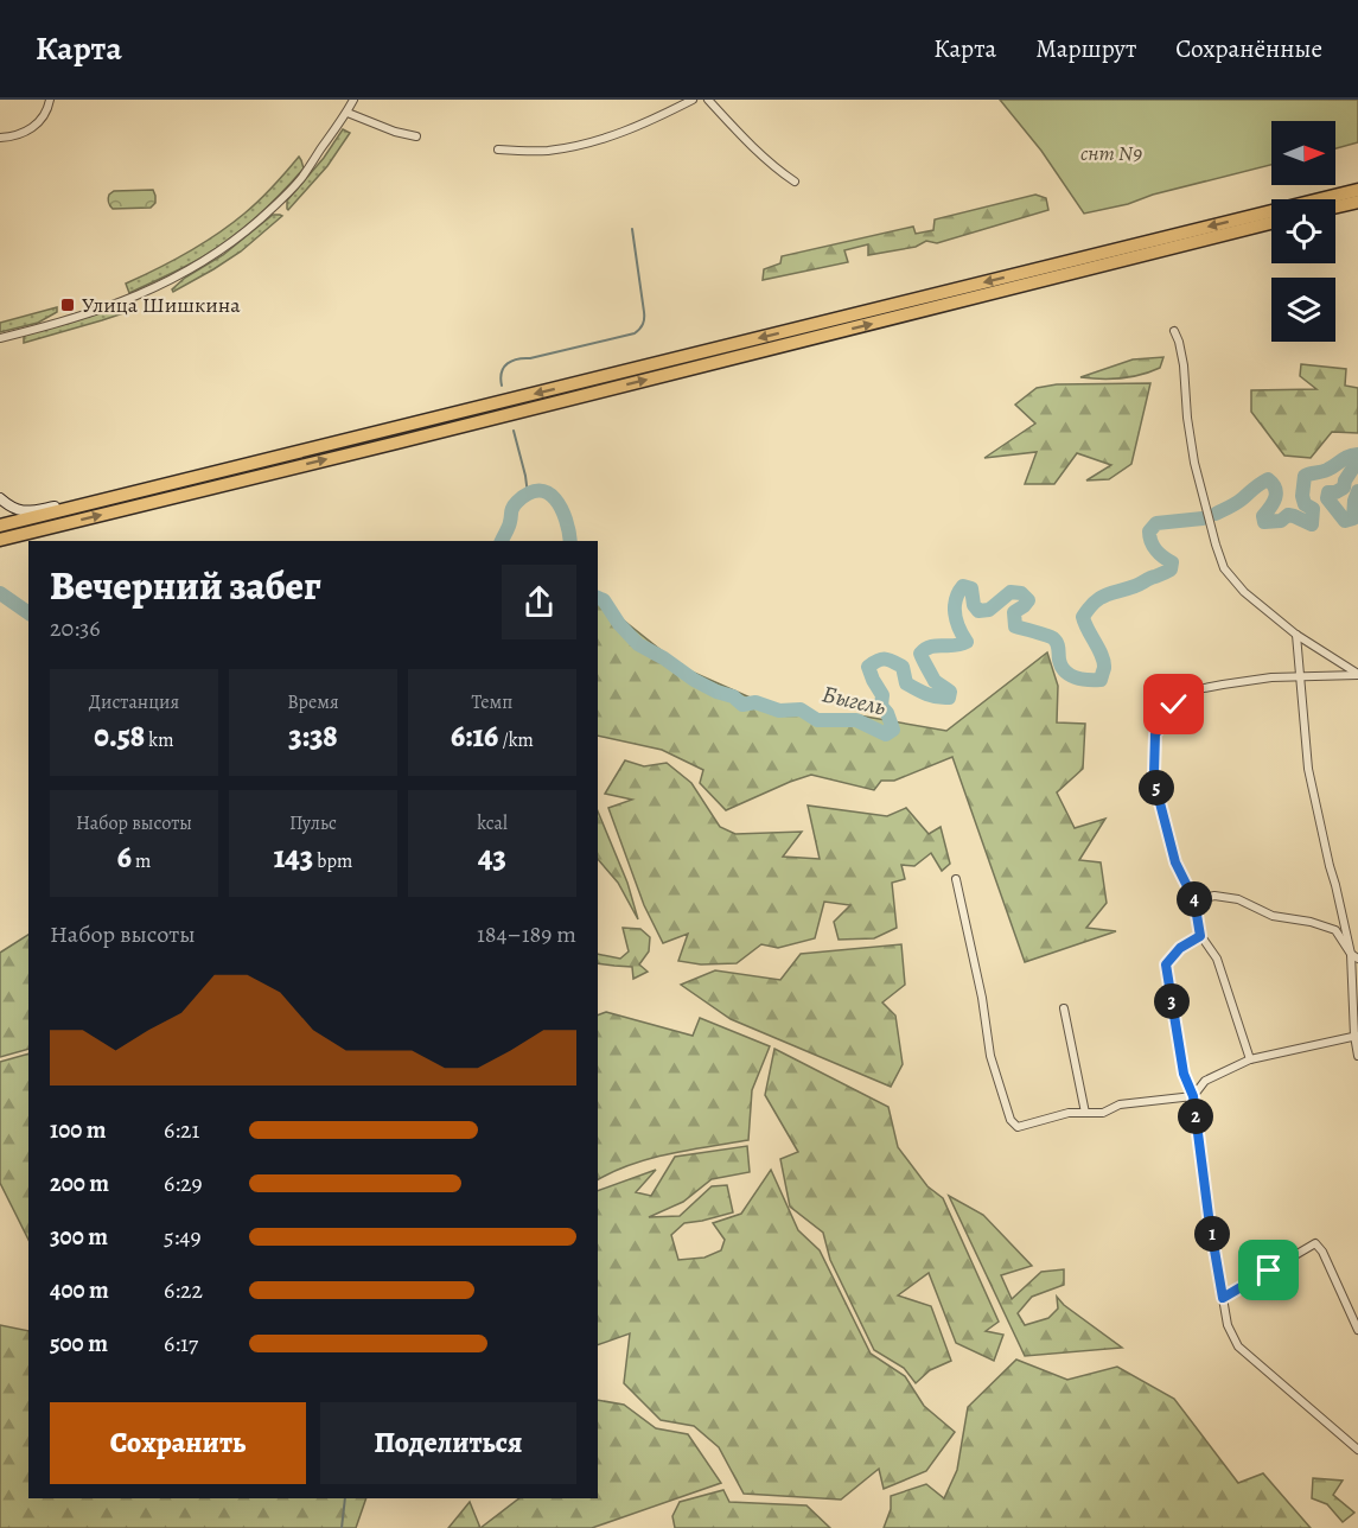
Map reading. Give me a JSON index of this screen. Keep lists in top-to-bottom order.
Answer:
{
  "water": ["Быгель"],
  "parks": ["снт N9"],
  "places": {
    "transit": ["Улица Шишкина"]
  },
  "north": "right",
  "page": {
    "header": "Карта",
    "nav": ["Карта", "Маршрут", "Сохранённые"],
    "heading": ["Вечерний забег", "20:36"],
    "stats": [
      ["Дистанция", "0.58 km"],
      ["Время", "3:38"],
      ["Темп", "6:16 /km"],
      ["Набор высоты", "6 m"],
      ["Пульс", "143 bpm"],
      ["kcal", "43"]
    ],
    "pins": [
      "5",
      "4",
      "3",
      "2",
      "1"
    ],
    "chart": ["Набор высоты", "184–189 m"],
    "list": [
      {
        "name": "100 m",
        "note": "6:21"
      },
      {
        "name": "200 m",
        "note": "6:29"
      },
      {
        "name": "300 m",
        "note": "5:49"
      },
      {
        "name": "400 m",
        "note": "6:22"
      },
      {
        "name": "500 m",
        "note": "6:17"
      }
    ],
    "buttons": ["Сохранить", "Поделиться"]
  }
}
